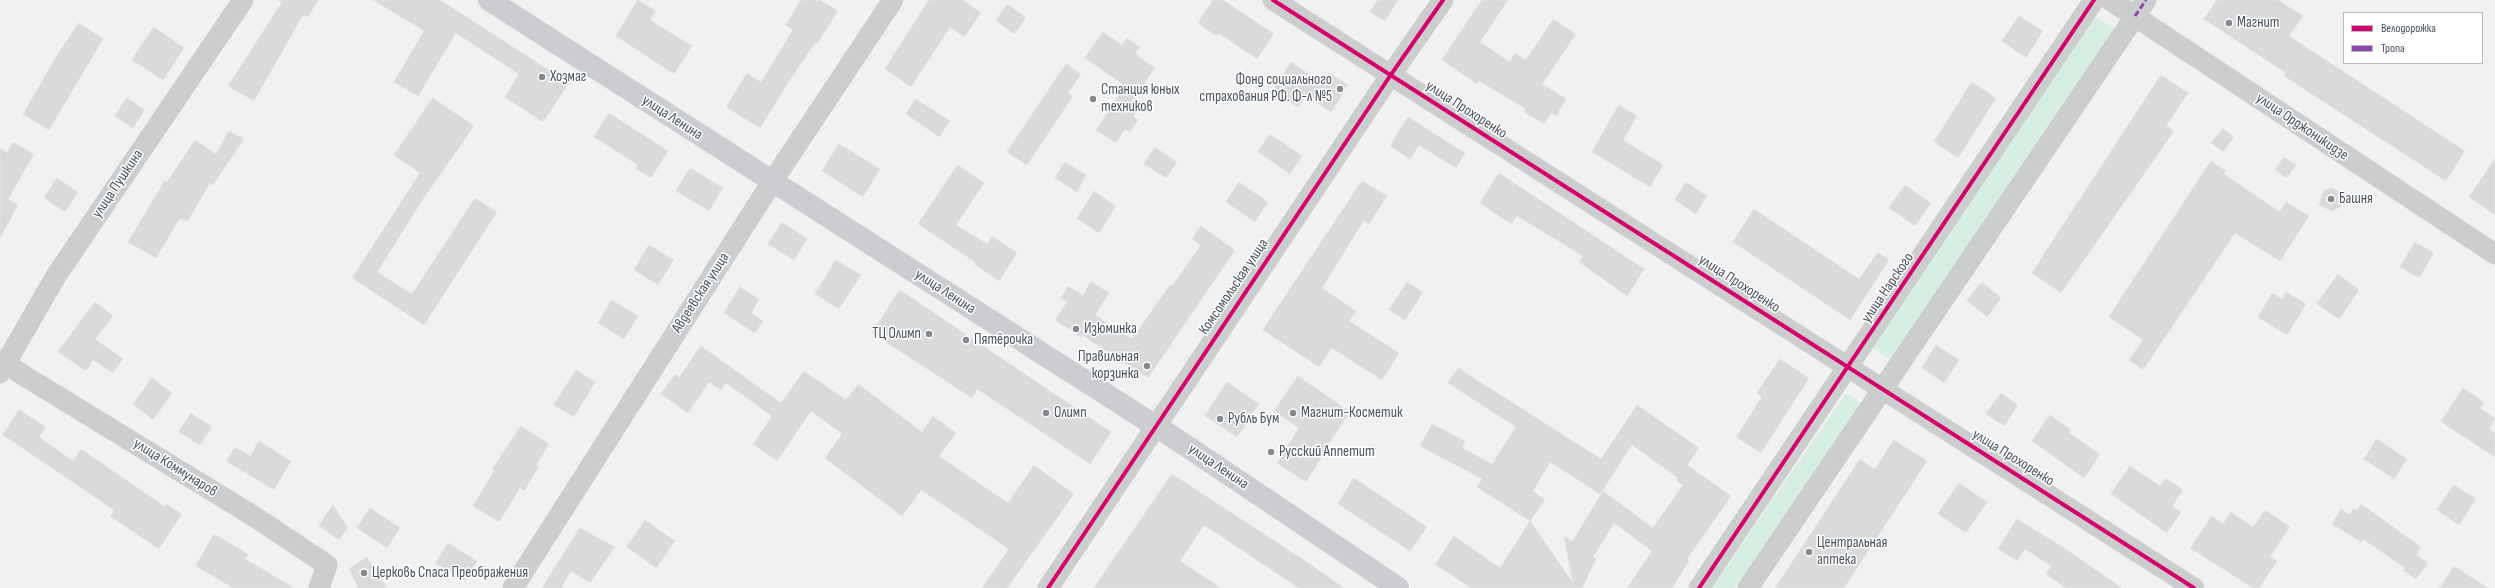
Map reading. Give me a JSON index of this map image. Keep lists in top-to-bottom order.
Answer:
{
  "streets": {
    "main road": ["улица Ленина"],
    "street": [
      "улица Прохоренко",
      "улица Орджоникидзе",
      "улица Пушкина",
      "Комсомольская улица",
      "улица Нарского",
      "Авдеевская улица",
      "улица Коммунаров"
    ]
  },
  "crossings": [
    ["улица Прохоренко", "Комсомольская улица"],
    ["улица Прохоренко", "улица Нарского"],
    ["улица Ленина", "Комсомольская улица"],
    ["улица Ленина", "Авдеевская улица"],
    ["улица Пушкина", "улица Коммунаров"]
  ],
  "places": [
    "Магнит",
    "Хозмаг",
    "Фонд социального страхования РФ. Ф-л №5",
    "Станция юных техников",
    "Башня",
    "Изюминка",
    "ТЦ Олимп",
    "Пятёрочка",
    "Правильная корзинка",
    "Олимп",
    "Магнит-Косметик",
    "Рубль Бум",
    "Русский Аппетит",
    "Центральная аптека",
    "Церковь Спаса Преображения"
  ],
  "legend": ["Велодорожка", "Тропа"]
}
